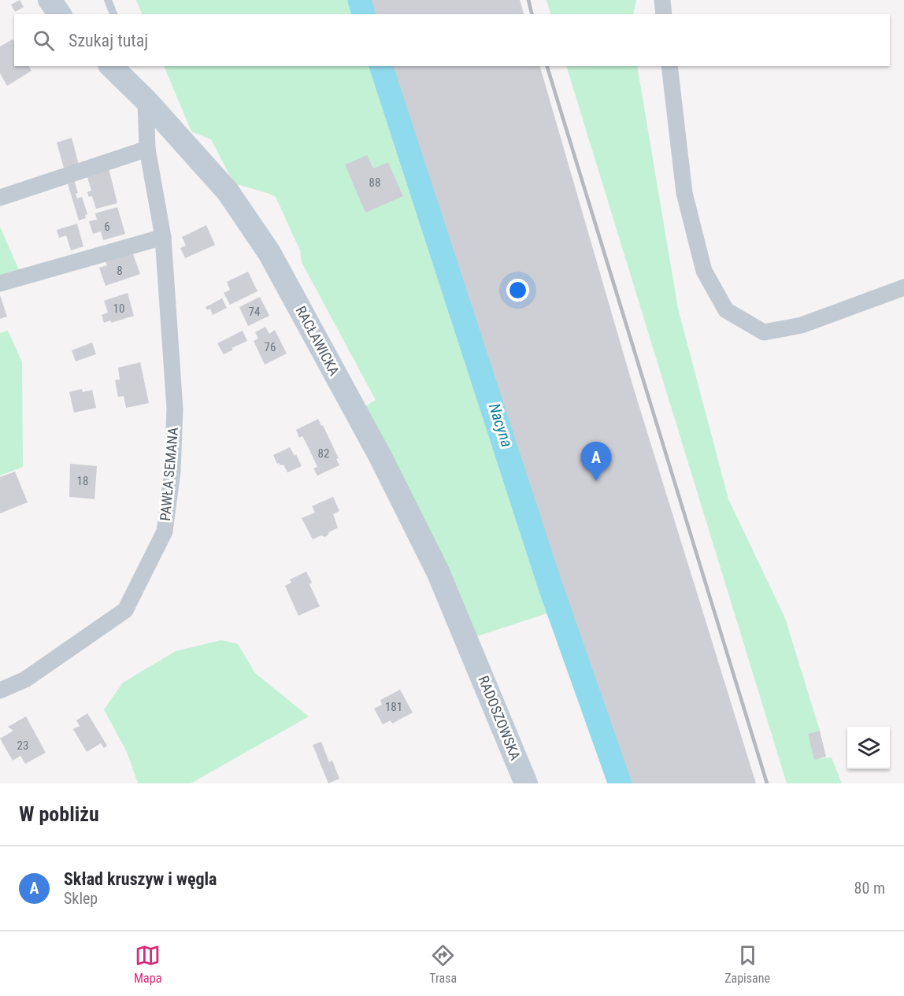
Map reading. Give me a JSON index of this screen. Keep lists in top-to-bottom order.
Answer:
{
  "streets": {
    "street": ["RACŁAWICKA", "PAWŁA SEMANA", "RADOSZOWSKA"]
  },
  "crossings": [
    ["RACŁAWICKA", "PAWŁA SEMANA"],
    ["RACŁAWICKA", "RADOSZOWSKA"]
  ],
  "water": ["Nacyna"],
  "house_numbers": [
    "88",
    "6",
    "8",
    "10",
    "74",
    "76",
    "82",
    "18",
    "181",
    "23"
  ],
  "page": {
    "search": "Szukaj tutaj",
    "pins": "A",
    "heading": "W pobliżu",
    "list": [
      {
        "mark": "A",
        "name": "Skład kruszyw i węgla",
        "note": "Sklep",
        "value": "80 m"
      }
    ],
    "nav": ["Mapa", "Trasa", "Zapisane"]
  }
}
